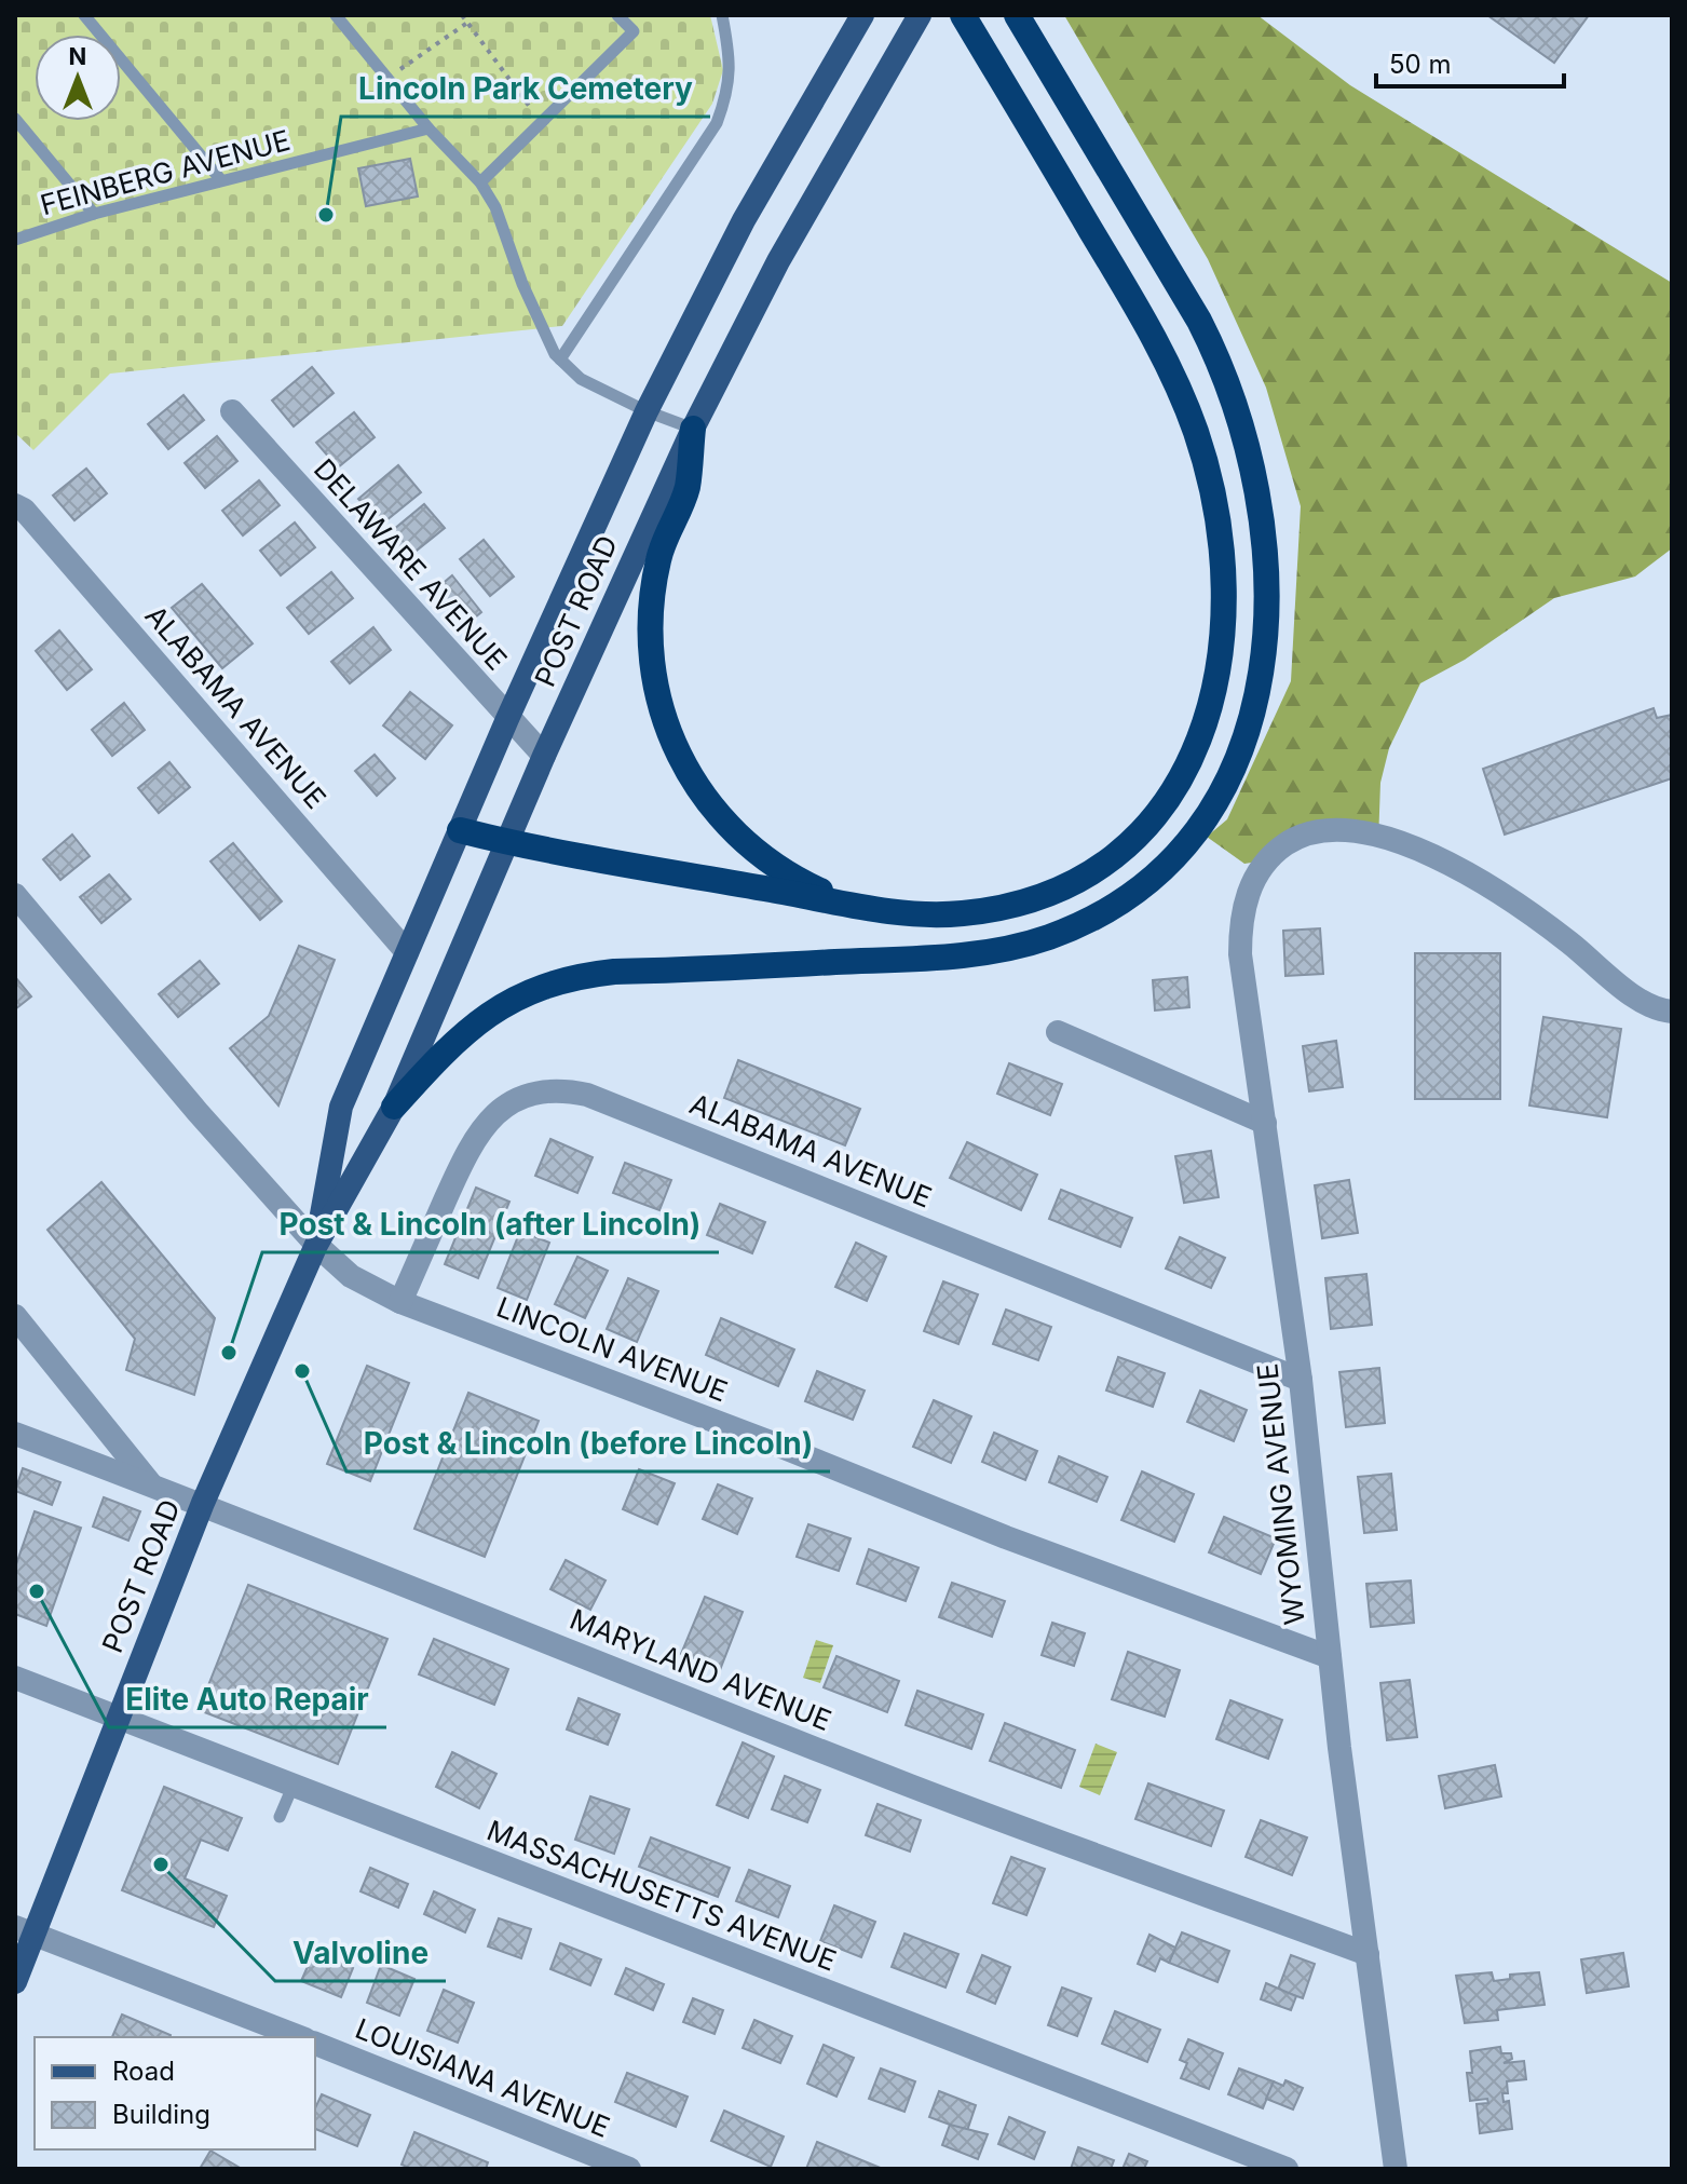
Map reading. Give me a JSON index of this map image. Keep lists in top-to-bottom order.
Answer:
{
  "streets": {
    "main road": ["POST ROAD"],
    "street": [
      "DELAWARE AVENUE",
      "ALABAMA AVENUE",
      "LINCOLN AVENUE",
      "WYOMING AVENUE",
      "MARYLAND AVENUE",
      "MASSACHUSETTS AVENUE",
      "LOUISIANA AVENUE"
    ],
    "lane": ["FEINBERG AVENUE"]
  },
  "crossings": [
    ["DELAWARE AVENUE", "POST ROAD"],
    ["POST ROAD", "ALABAMA AVENUE"],
    ["POST ROAD", "LINCOLN AVENUE"],
    ["POST ROAD", "MARYLAND AVENUE"],
    ["POST ROAD", "MASSACHUSETTS AVENUE"],
    ["ALABAMA AVENUE", "LINCOLN AVENUE"],
    ["ALABAMA AVENUE", "WYOMING AVENUE"],
    ["LINCOLN AVENUE", "WYOMING AVENUE"],
    ["WYOMING AVENUE", "MARYLAND AVENUE"]
  ],
  "places": [
    "Lincoln Park Cemetery",
    "Post & Lincoln (after Lincoln)",
    "Post & Lincoln (before Lincoln)",
    "Elite Auto Repair",
    "Valvoline"
  ],
  "legend": ["Road", "Building"],
  "scale_bar": "50 m",
  "north": "top"
}
